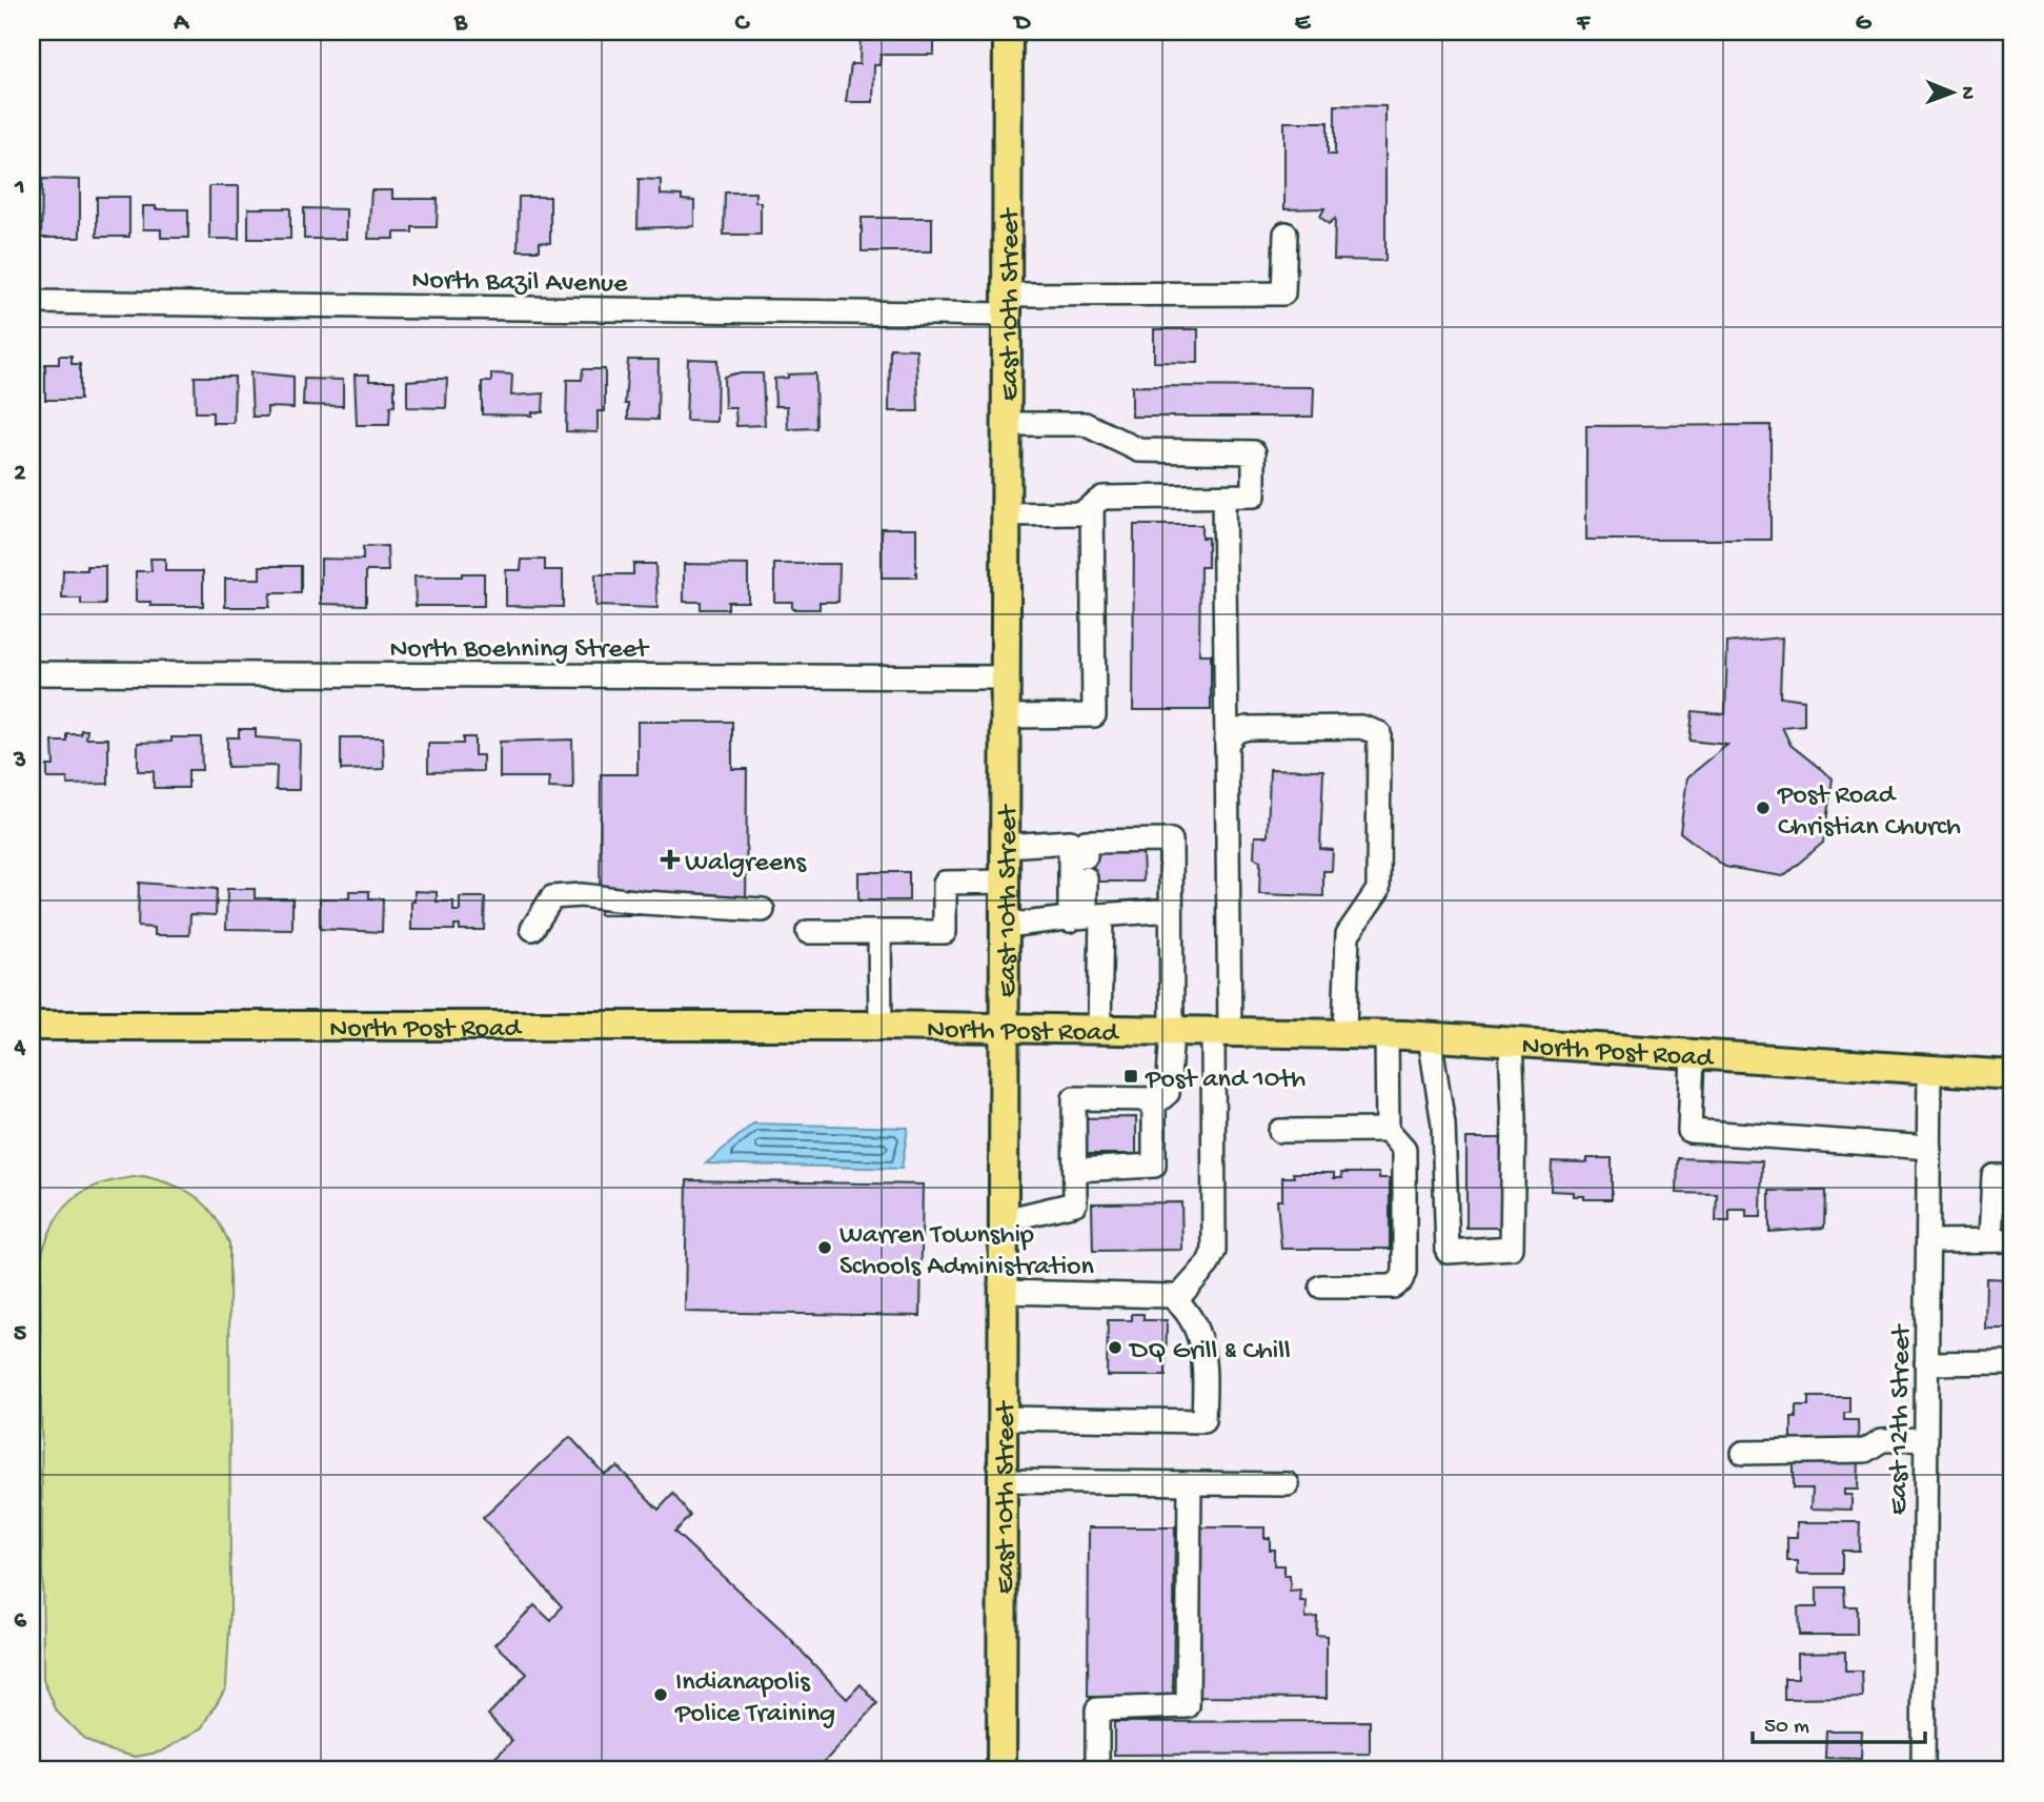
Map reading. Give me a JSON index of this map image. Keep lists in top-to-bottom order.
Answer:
{
  "streets": {
    "main road": ["East 10th Street", "North Post Road"],
    "street": ["North Bazil Avenue", "North Boehning Street", "East 12th Street"]
  },
  "crossings": [
    ["North Bazil Avenue", "East 10th Street"],
    ["East 10th Street", "North Boehning Street"],
    ["East 10th Street", "North Post Road"],
    ["North Post Road", "East 12th Street"]
  ],
  "places": {
    "other": [
      "Post Road Christian Church",
      "Warren Township Schools Administration",
      "DQ Grill & Chill",
      "Indianapolis Police Training"
    ],
    "health": ["Walgreens"],
    "transit": ["Post and 10th"]
  },
  "scale_bar": "50 m",
  "north": "right",
  "grid": {
    "columns": [
      "A",
      "B",
      "C",
      "D",
      "E",
      "F",
      "G"
    ],
    "rows": [
      "1",
      "2",
      "3",
      "4",
      "5",
      "6"
    ]
  }
}
